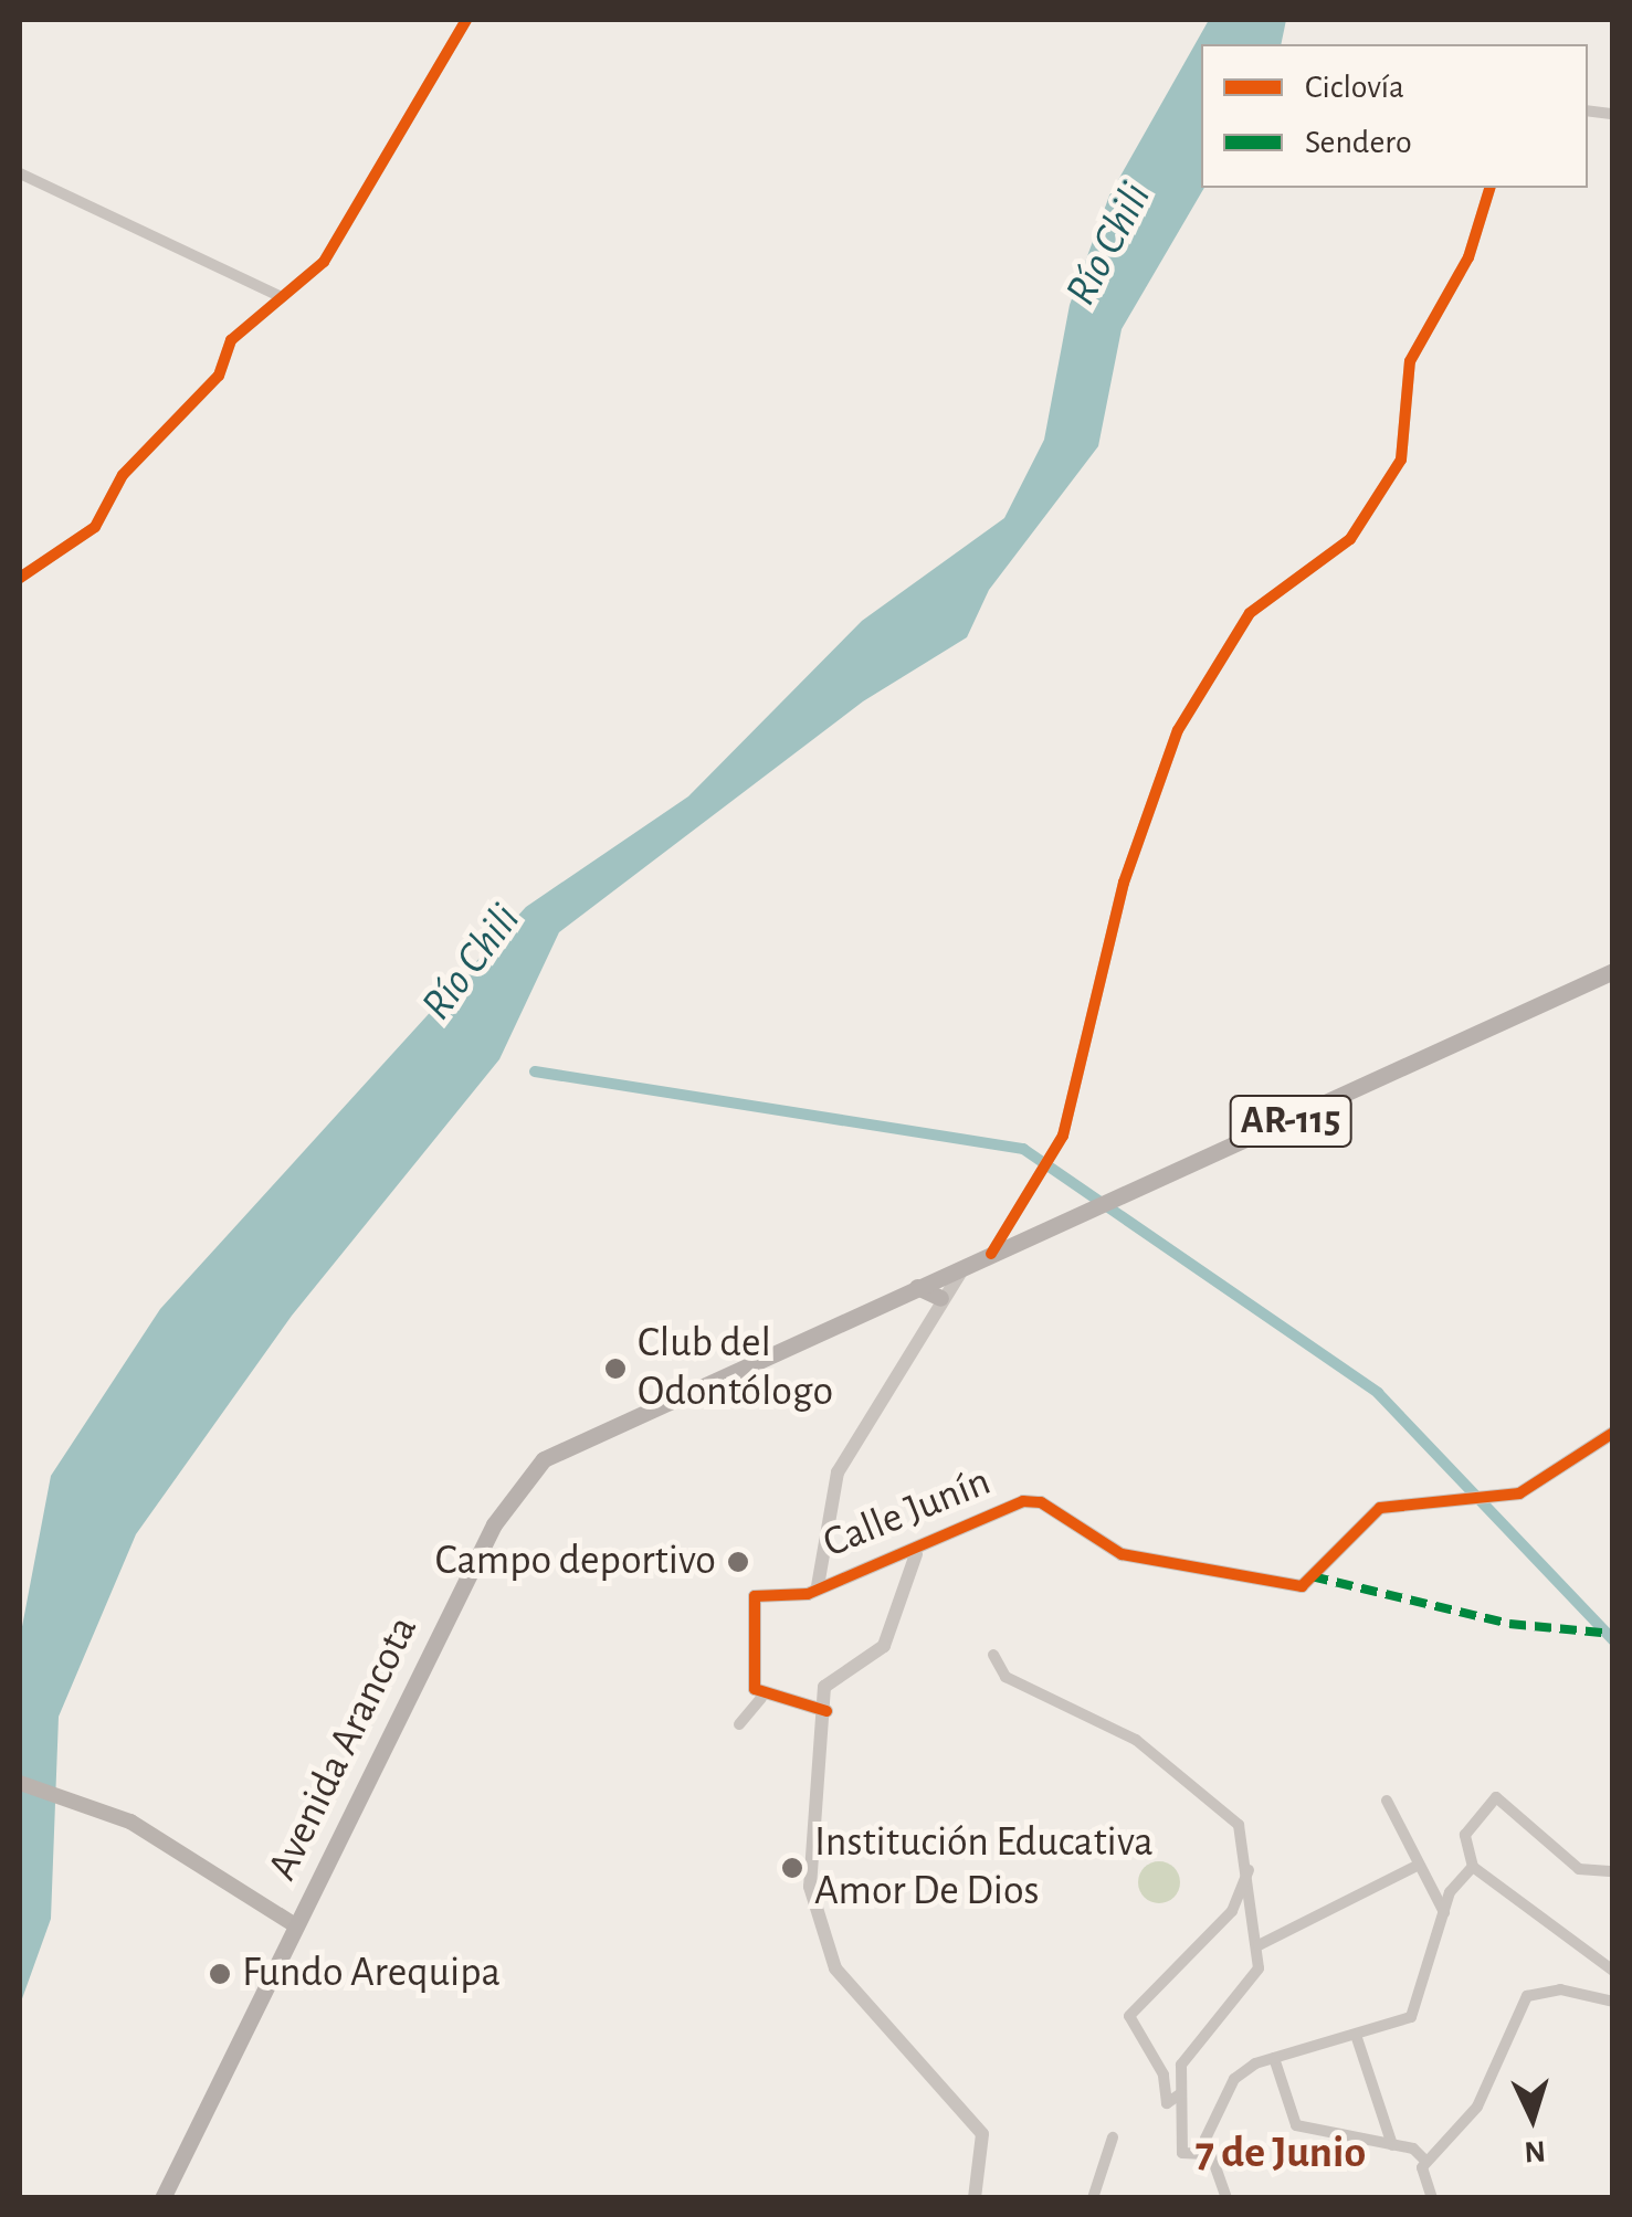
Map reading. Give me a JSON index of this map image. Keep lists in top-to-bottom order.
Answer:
{
  "streets": {
    "main road": ["AR-115", "Avenida Arancota"],
    "street": ["Calle Junín"]
  },
  "crossings": [
    ["AR-115", "Avenida Arancota"]
  ],
  "districts": ["7 de Junio"],
  "water": ["Río Chili"],
  "places": [
    "Club del Odontólogo",
    "Campo deportivo",
    "Institución Educativa Amor De Dios",
    "Fundo Arequipa"
  ],
  "legend": ["Ciclovía", "Sendero"],
  "north": "bottom"
}
